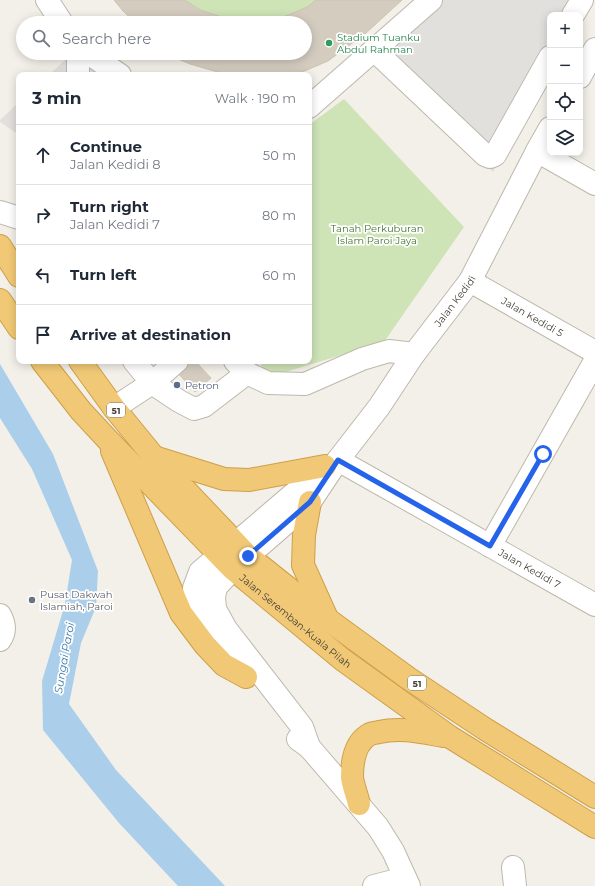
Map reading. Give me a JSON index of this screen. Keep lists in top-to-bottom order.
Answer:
{
  "streets": {
    "highway": ["51", "Jalan Seremban-Kuala Pilah"],
    "street": ["Jalan Kedidi", "Jalan Kedidi 5", "Jalan Kedidi 7"]
  },
  "crossings": [
    ["Jalan Kedidi", "Jalan Kedidi 5"],
    ["Jalan Kedidi", "Jalan Kedidi 7"]
  ],
  "water": ["Sungai Paroi"],
  "parks": ["Tanah Perkuburan Islam Paroi Jaya"],
  "places": ["Stadium Tuanku Abdul Rahman", "Petron", "Pusat Dakwah Islamiah, Paroi"],
  "page": {
    "map_buttons": ["+", "−"],
    "search": "Search here",
    "heading": ["3 min", "Walk · 190 m"],
    "list": [
      ["Continue", "Jalan Kedidi 8", "50 m"],
      ["Turn right", "Jalan Kedidi 7", "80 m"],
      ["Turn left", "60 m"],
      "Arrive at destination"
    ]
  }
}
